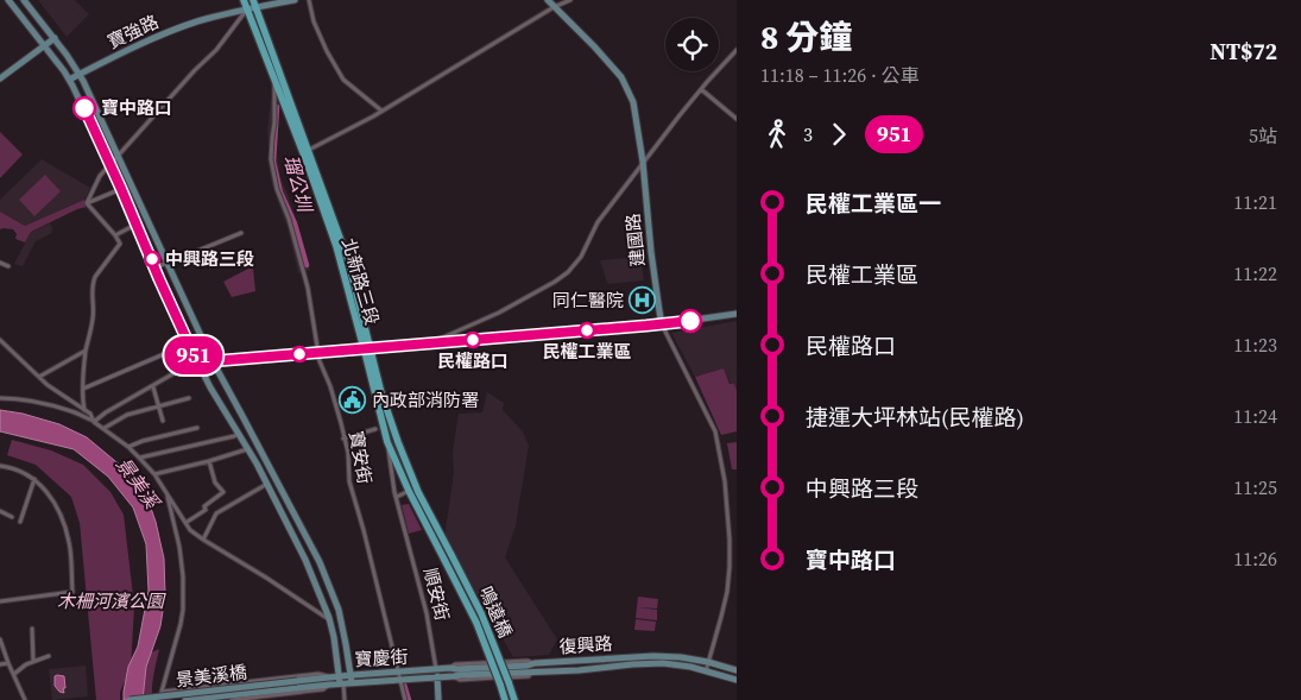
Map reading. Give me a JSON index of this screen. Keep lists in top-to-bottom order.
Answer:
{
  "streets": {
    "main road": ["北新路三段", "鳴遠橋"],
    "street": [
      "寶強路",
      "建國路",
      "寶安街",
      "順安街",
      "復興路",
      "寶慶街",
      "景美溪橋"
    ]
  },
  "crossings": [
    ["寶強路", "北新路三段"],
    ["建國路", "復興路"],
    ["北新路三段", "寶安街"],
    ["北新路三段", "順安街"],
    ["北新路三段", "鳴遠橋"],
    ["寶安街", "寶慶街"],
    ["順安街", "復興路"],
    ["順安街", "寶慶街"],
    ["復興路", "寶慶街"],
    ["寶慶街", "景美溪橋"]
  ],
  "water": ["瑠公圳", "景美溪"],
  "parks": ["木柵河濱公園"],
  "places": {
    "other": [
      "寶中路口",
      "中興路三段",
      "民權工業區",
      "民權路口"
    ],
    "hospital": ["同仁醫院"],
    "public building": ["內政部消防署"]
  },
  "lines": ["bus line 951"],
  "page": {
    "on_map": "951",
    "heading": ["8 分鐘", "11:18 – 11:26 · 公車", "NT$72"],
    "legs": ["3", "951", "5站"],
    "list": [
      {
        "name": "民權工業區一",
        "value": "11:21"
      },
      {
        "name": "民權工業區",
        "value": "11:22"
      },
      {
        "name": "民權路口",
        "value": "11:23"
      },
      {
        "name": "捷運大坪林站(民權路)",
        "value": "11:24"
      },
      {
        "name": "中興路三段",
        "value": "11:25"
      },
      {
        "name": "寶中路口",
        "value": "11:26"
      }
    ]
  }
}
